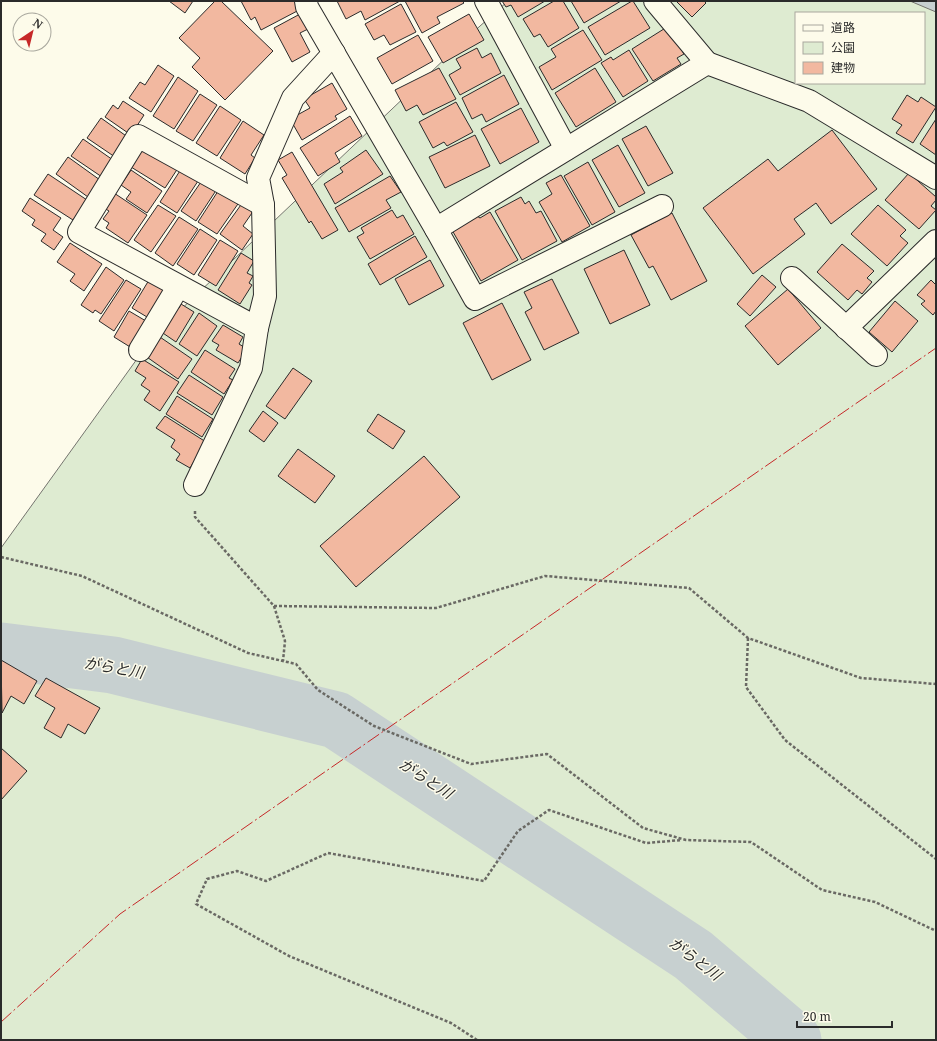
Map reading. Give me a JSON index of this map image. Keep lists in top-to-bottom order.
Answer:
{
  "water": ["がらと川"],
  "legend": ["道路", "公園", "建物"],
  "scale_bar": "20 m",
  "north": "top right"
}
